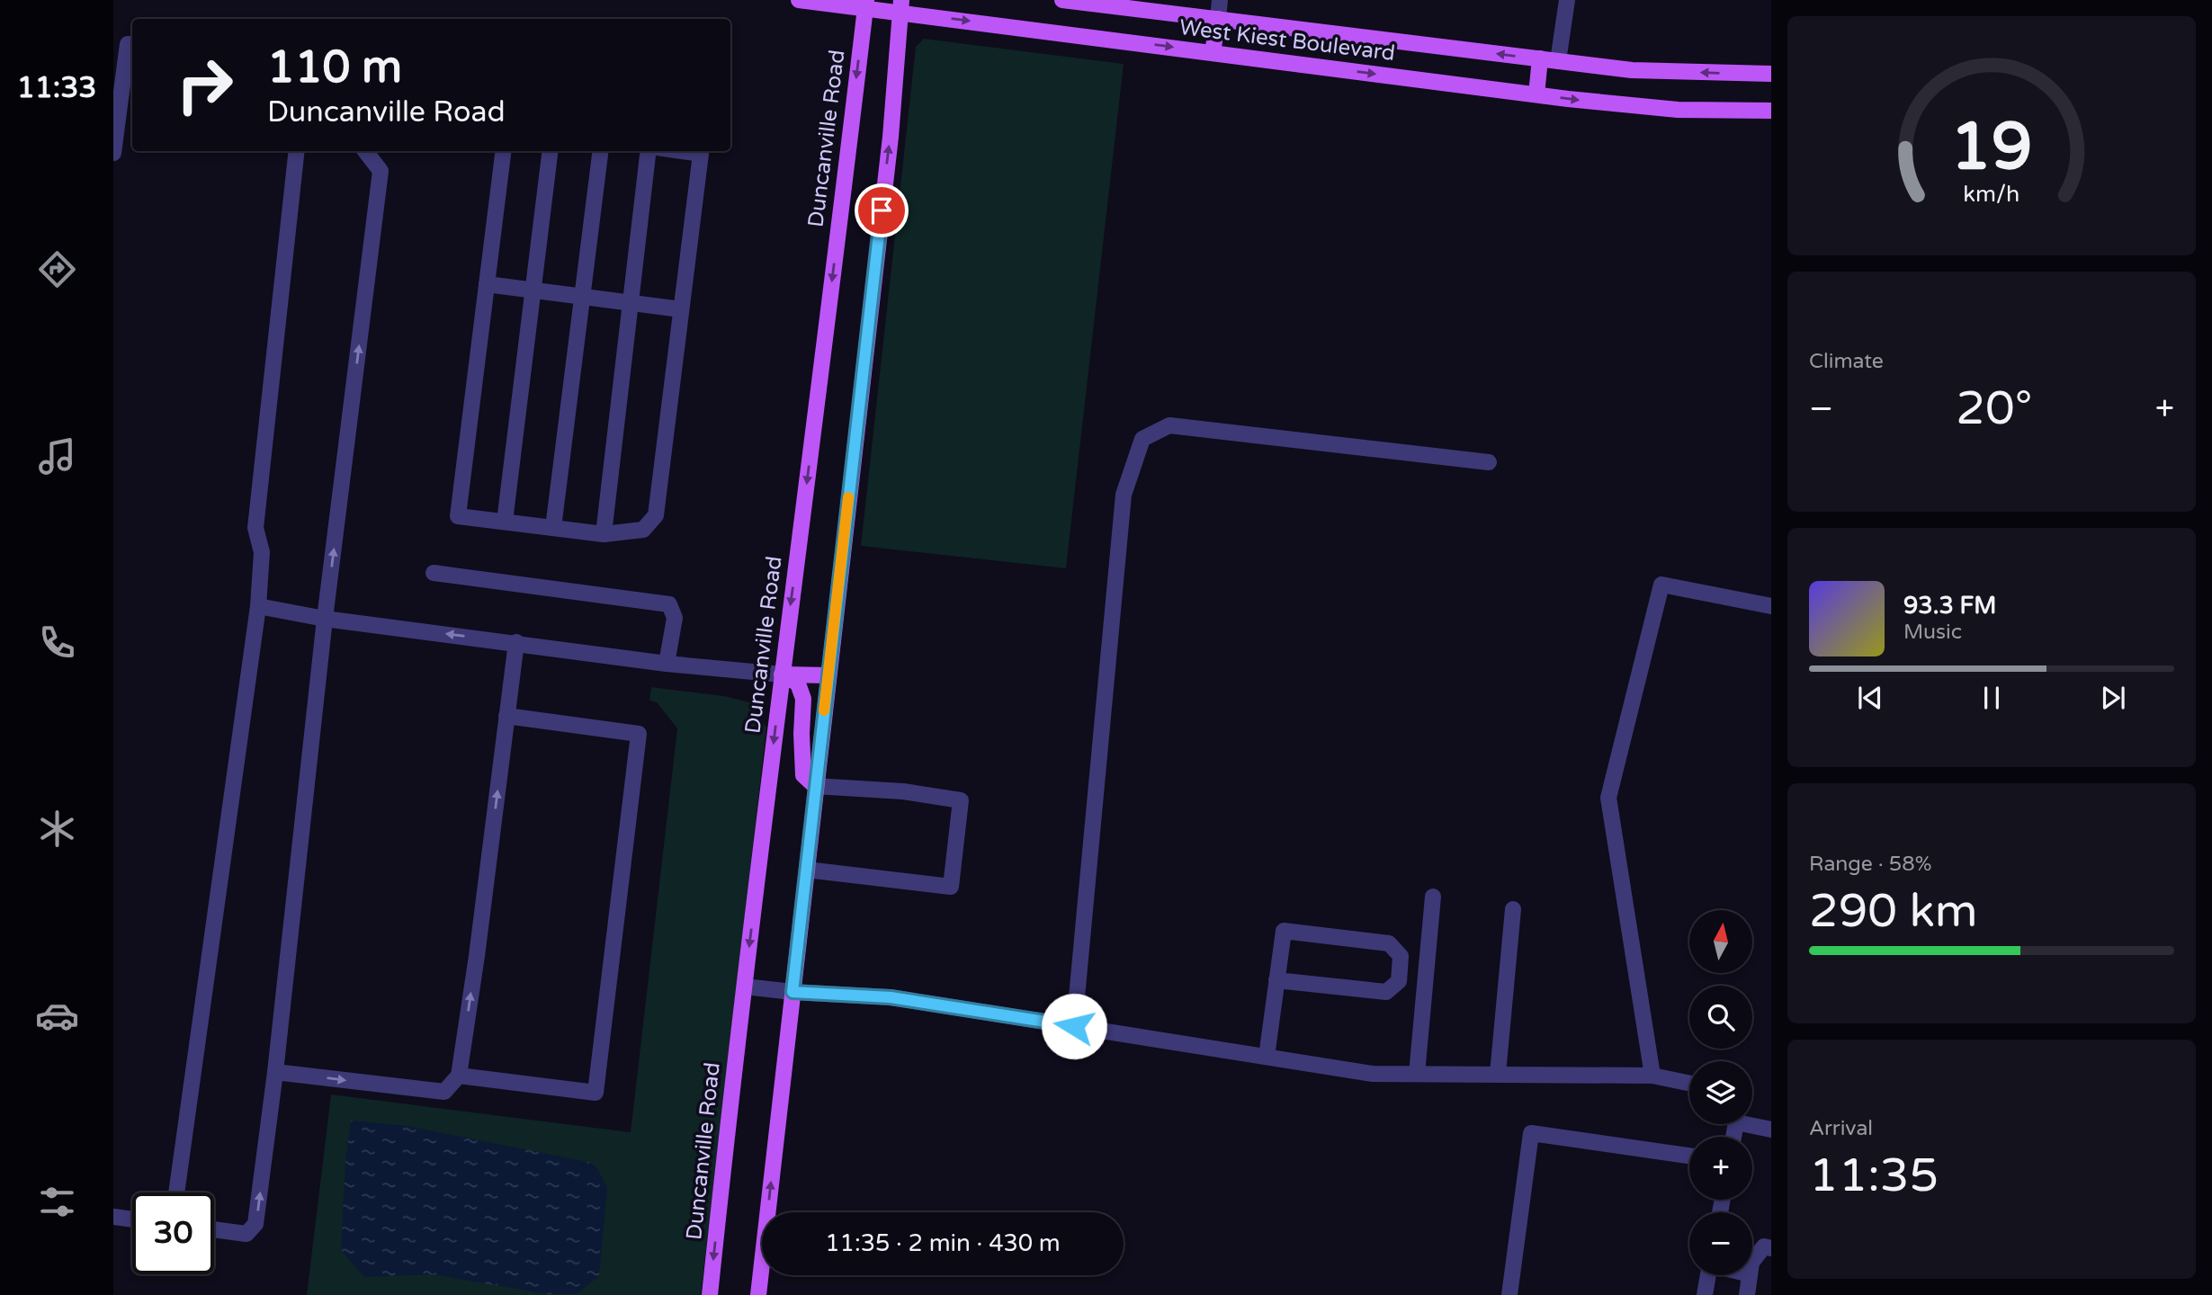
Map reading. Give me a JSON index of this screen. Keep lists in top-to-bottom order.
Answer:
{
  "streets": {
    "main road": ["West Kiest Boulevard", "Duncanville Road"]
  },
  "crossings": [
    ["West Kiest Boulevard", "Duncanville Road"]
  ],
  "north": "top",
  "page": {
    "tabs": "11:33",
    "turn": ["110 m", "Duncanville Road"],
    "tile": [
      "Climate",
      ["Range · 58%", "290 km"],
      ["Arrival", "11:35"]
    ],
    "heat": ["−", "20°", "+"],
    "song": ["93.3 FM", "Music"],
    "map_buttons": ["+", "−"],
    "limit": "30",
    "trip": "11:35 · 2 min · 430 m",
    "gauge": ["19", "km/h"]
  }
}
